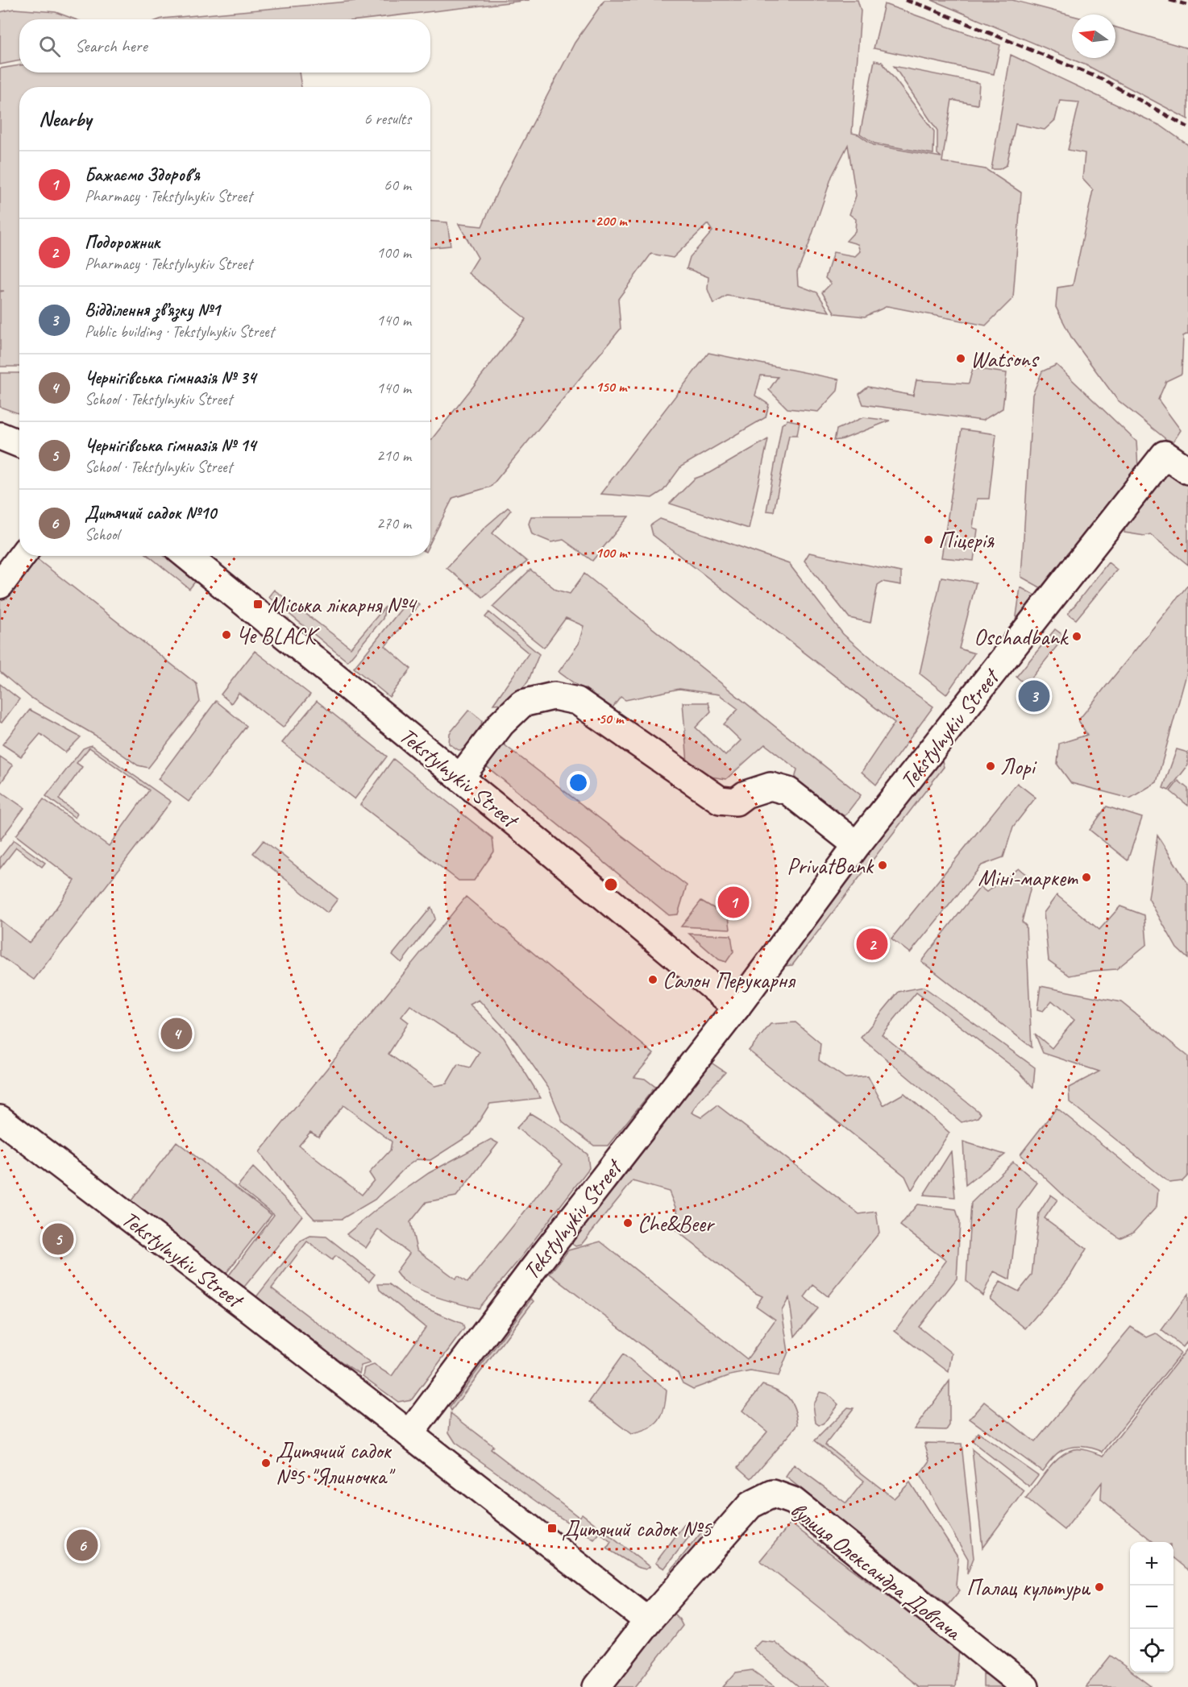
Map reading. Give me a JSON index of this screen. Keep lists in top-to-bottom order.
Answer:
{
  "streets": {
    "street": ["Tekstylnykiv Street", "вулиця Олександра Довгача"]
  },
  "crossings": [
    ["Tekstylnykiv Street", "вулиця Олександра Довгача"]
  ],
  "places": {
    "other": [
      "Watsons",
      "Піцерія",
      "Че BLACK",
      "Oschadbank",
      "Лорі",
      "PrivatBank",
      "Міні-маркет",
      "Салон Перукарня",
      "Che&Beer",
      "Дитячий садок №5 \"Ялиночка\"",
      "Палац культури"
    ],
    "transit": ["Міська лікарня №4", "Дитячий садок №5"]
  },
  "north": "left",
  "page": {
    "search": "Search here",
    "heading": ["Nearby", "6 results"],
    "list": [
      {
        "mark": "1",
        "name": "Бажаємо Здоров'я",
        "note": "Pharmacy · Tekstylnykiv Street",
        "value": "60 m"
      },
      {
        "mark": "2",
        "name": "Подорожник",
        "note": "Pharmacy · Tekstylnykiv Street",
        "value": "100 m"
      },
      {
        "mark": "3",
        "name": "Відділення зв’язку №1",
        "note": "Public building · Tekstylnykiv Street",
        "value": "140 m"
      },
      {
        "mark": "4",
        "name": "Чернігівська гімназія № 34",
        "note": "School · Tekstylnykiv Street",
        "value": "140 m"
      },
      {
        "mark": "5",
        "name": "Чернігівська гімназія № 14",
        "note": "School · Tekstylnykiv Street",
        "value": "210 m"
      },
      {
        "mark": "6",
        "name": "Дитячий садок №10",
        "note": "School",
        "value": "270 m"
      }
    ],
    "pins": [
      "3",
      "1",
      "2",
      "4",
      "5",
      "6"
    ],
    "map_buttons": ["+", "−"]
  },
  "rings": [
    "200 m",
    "150 m",
    "100 m",
    "50 m"
  ]
}
